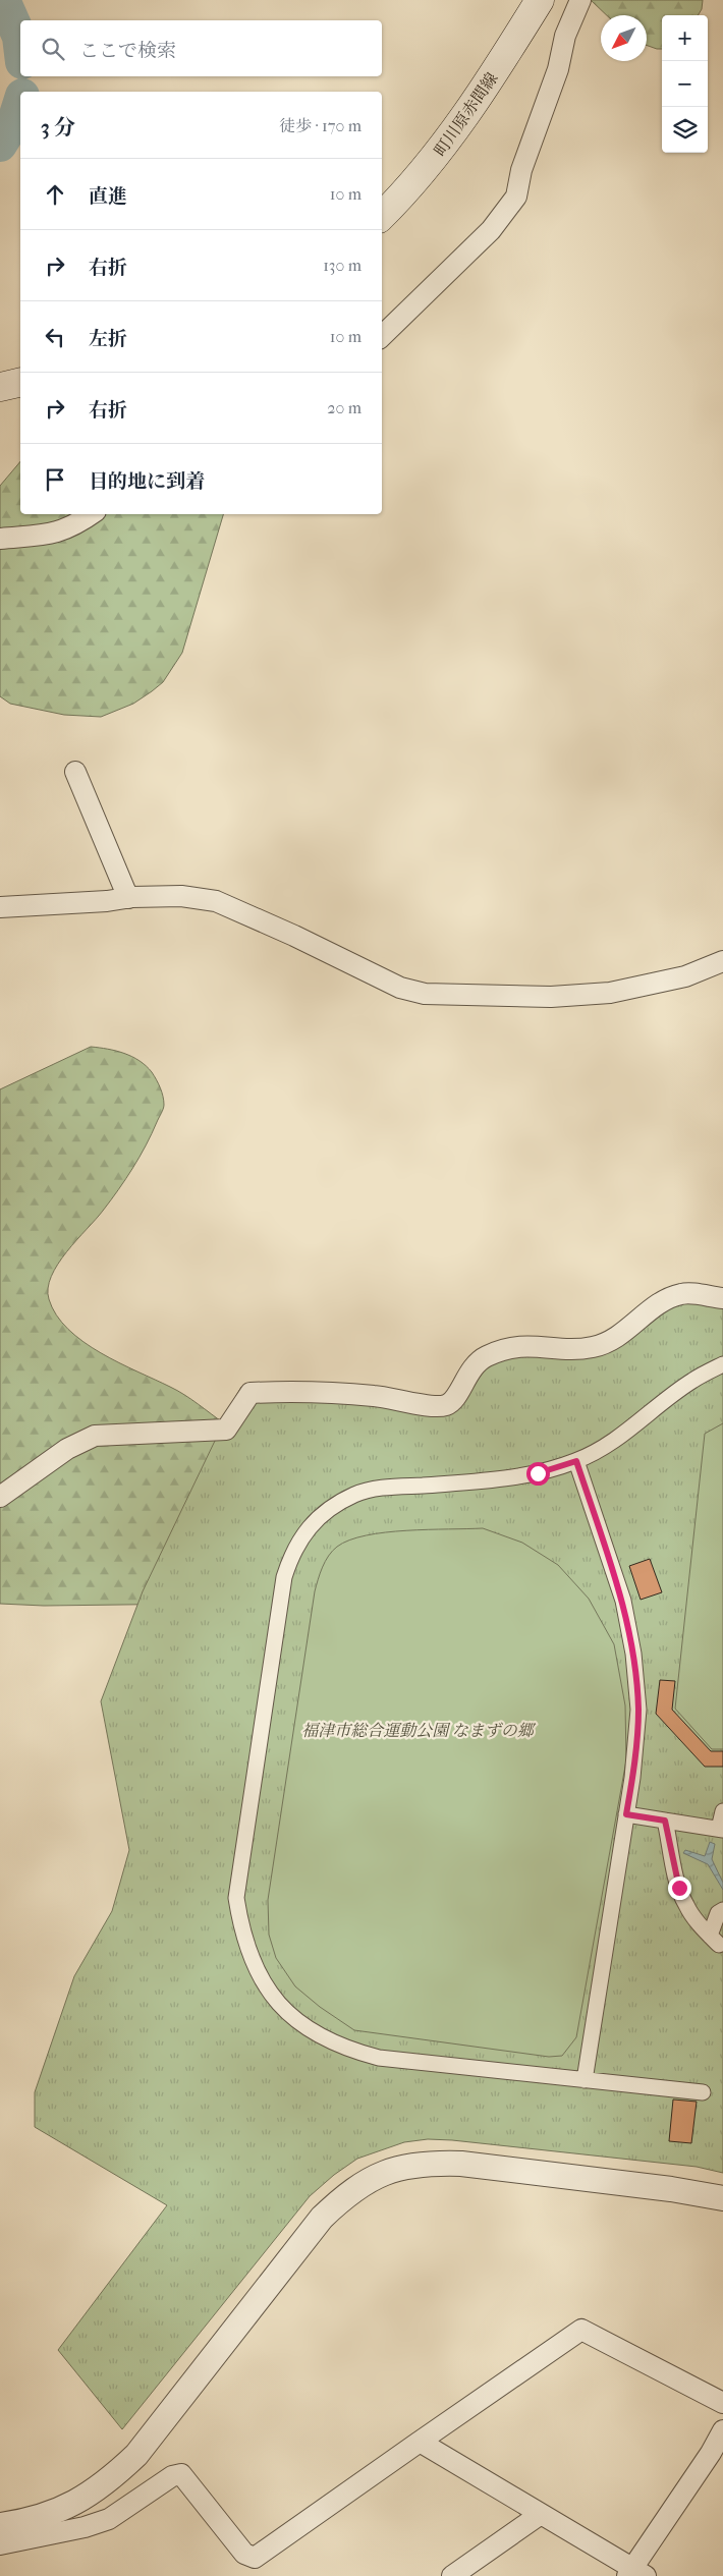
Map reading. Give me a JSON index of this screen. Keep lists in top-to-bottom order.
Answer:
{
  "streets": {
    "main road": ["町川原赤間線"]
  },
  "parks": ["福津市総合運動公園 なまずの郷"],
  "north": "bottom left",
  "page": {
    "map_buttons": ["+", "−"],
    "search": "ここで検索",
    "heading": ["3 分", "徒歩 · 170 m"],
    "list": [
      ["直進", "10 m"],
      ["右折", "130 m"],
      ["左折", "10 m"],
      ["右折", "20 m"],
      "目的地に到着"
    ]
  }
}
